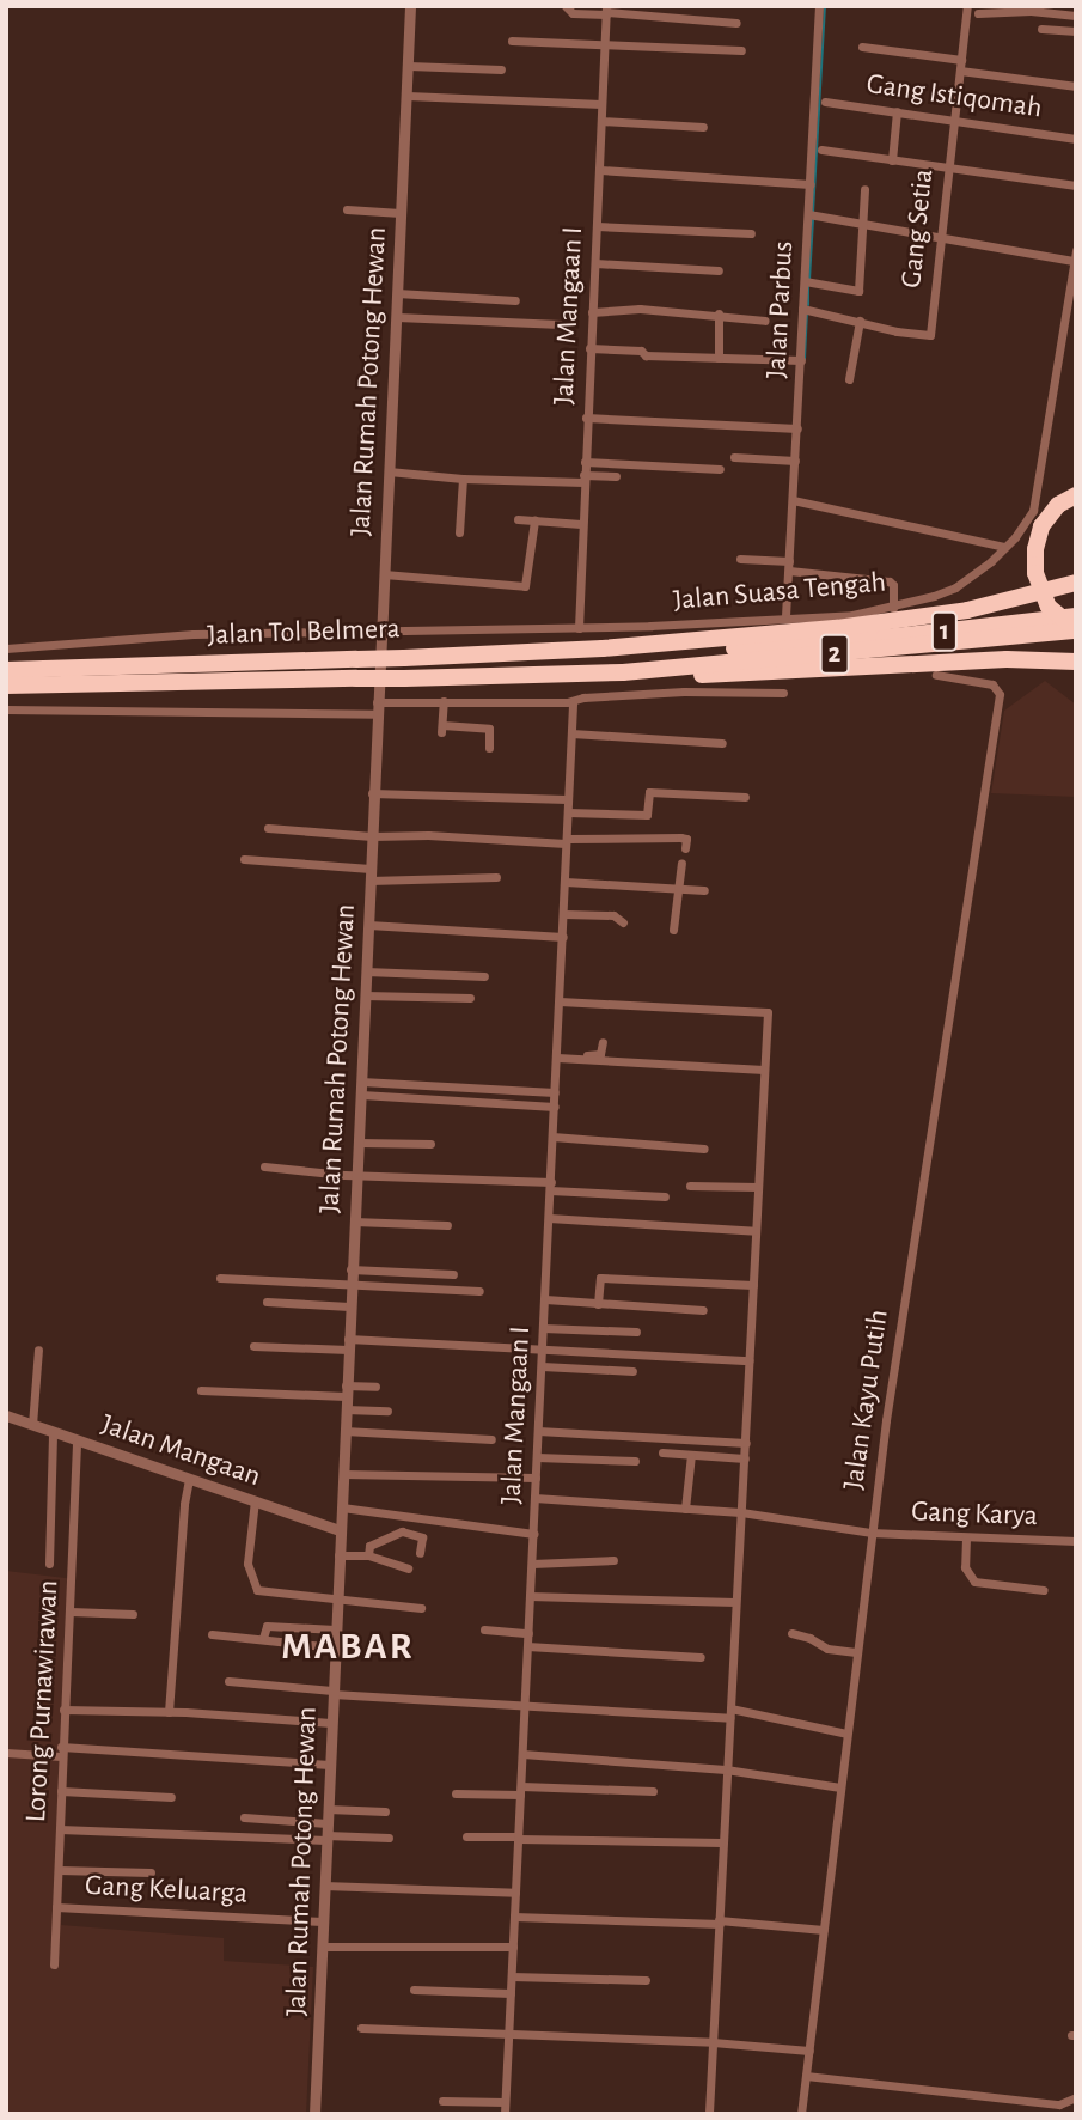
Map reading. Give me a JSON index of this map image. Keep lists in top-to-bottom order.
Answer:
{
  "streets": {
    "highway": ["1", "Jalan Tol Belmera", "2"],
    "street": [
      "Gang Istiqomah",
      "Gang Setia",
      "Jalan Parbus",
      "Jalan Mangaan I",
      "Jalan Rumah Potong Hewan",
      "Jalan Suasa Tengah",
      "Jalan Kayu Putih",
      "Jalan Mangaan",
      "Gang Karya",
      "Lorong Purnawirawan",
      "Gang Keluarga"
    ]
  },
  "crossings": [
    ["Gang Istiqomah", "Gang Setia"],
    ["Gang Setia", "Jalan Parbus"],
    ["Jalan Parbus", "Jalan Suasa Tengah"],
    ["Jalan Mangaan I", "Jalan Suasa Tengah"],
    ["Jalan Mangaan I", "Gang Karya"],
    ["Jalan Rumah Potong Hewan", "Jalan Suasa Tengah"],
    ["Jalan Rumah Potong Hewan", "Jalan Mangaan"],
    ["Jalan Rumah Potong Hewan", "Gang Keluarga"],
    ["1", "2"],
    ["Jalan Tol Belmera", "2"],
    ["Jalan Kayu Putih", "Gang Karya"],
    ["Jalan Mangaan", "Lorong Purnawirawan"],
    ["Lorong Purnawirawan", "Gang Keluarga"]
  ],
  "districts": ["MABAR"]
}
